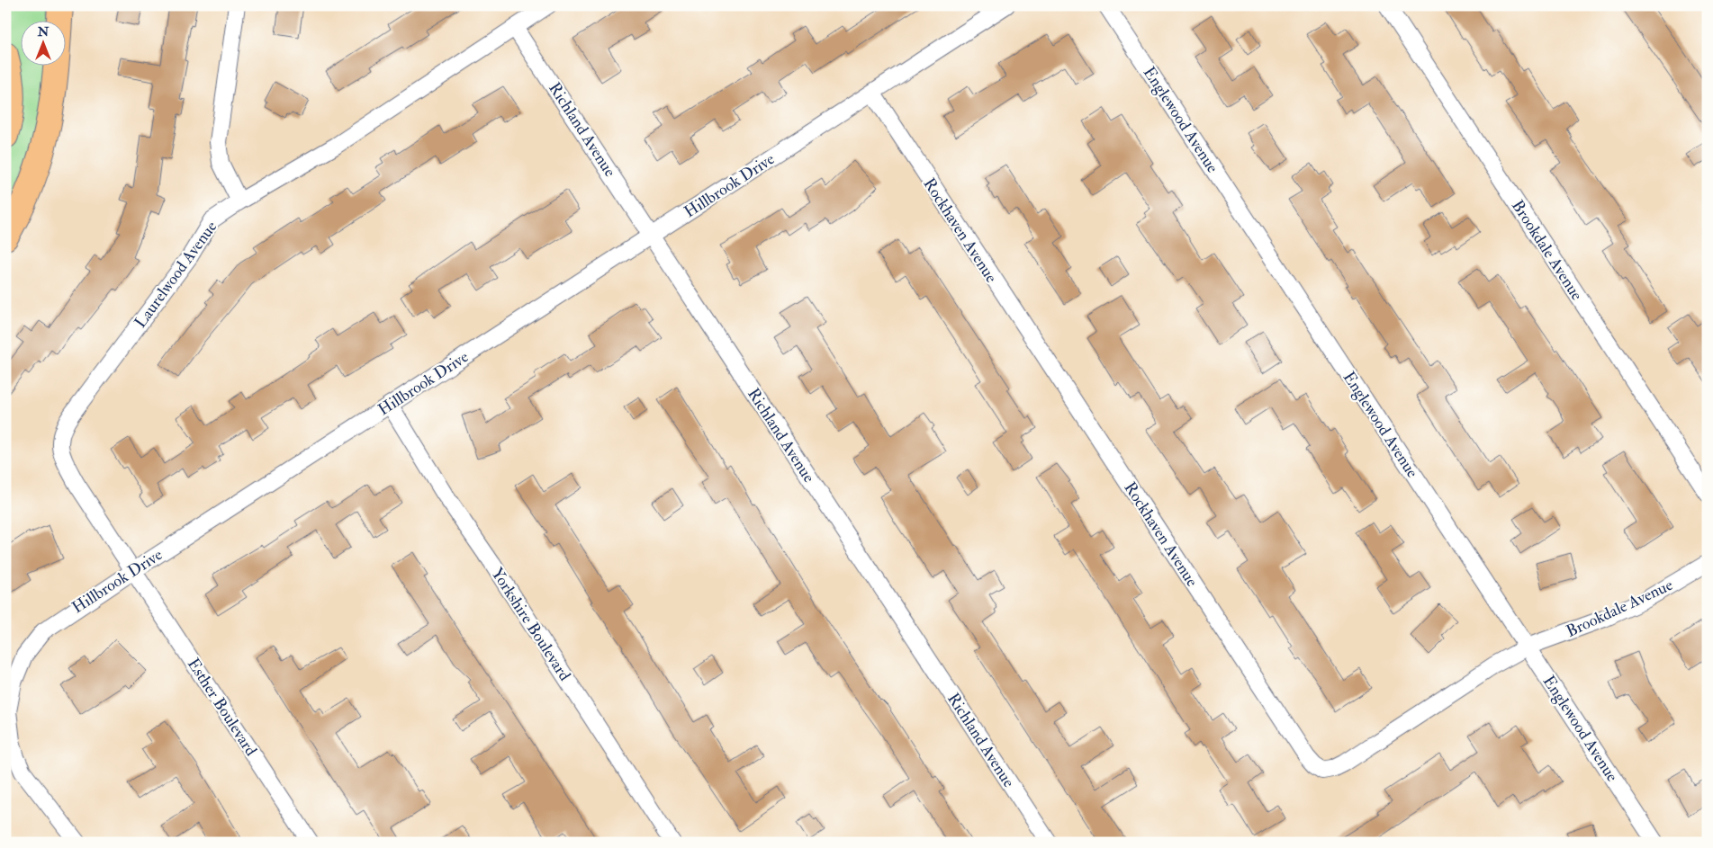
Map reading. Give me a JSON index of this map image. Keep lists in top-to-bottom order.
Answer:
{
  "streets": {
    "street": [
      "Englewood Avenue",
      "Richland Avenue",
      "Hillbrook Drive",
      "Rockhaven Avenue",
      "Brookdale Avenue",
      "Laurelwood Avenue",
      "Yorkshire Boulevard",
      "Esther Boulevard"
    ]
  },
  "crossings": [
    ["Englewood Avenue", "Rockhaven Avenue"],
    ["Englewood Avenue", "Brookdale Avenue"],
    ["Richland Avenue", "Hillbrook Drive"],
    ["Richland Avenue", "Laurelwood Avenue"],
    ["Hillbrook Drive", "Rockhaven Avenue"],
    ["Hillbrook Drive", "Laurelwood Avenue"],
    ["Hillbrook Drive", "Yorkshire Boulevard"],
    ["Hillbrook Drive", "Esther Boulevard"],
    ["Rockhaven Avenue", "Brookdale Avenue"],
    ["Laurelwood Avenue", "Esther Boulevard"]
  ],
  "north": "top"
}
